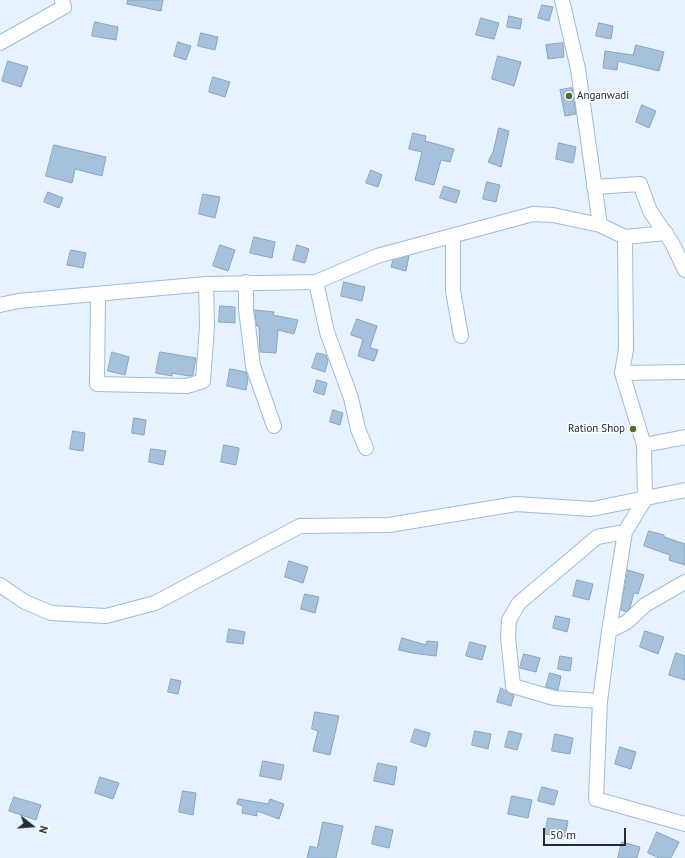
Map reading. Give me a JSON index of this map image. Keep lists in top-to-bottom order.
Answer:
{
  "places": ["Anganwadi", "Ration Shop"],
  "scale_bar": "50 m",
  "north": "right"
}
